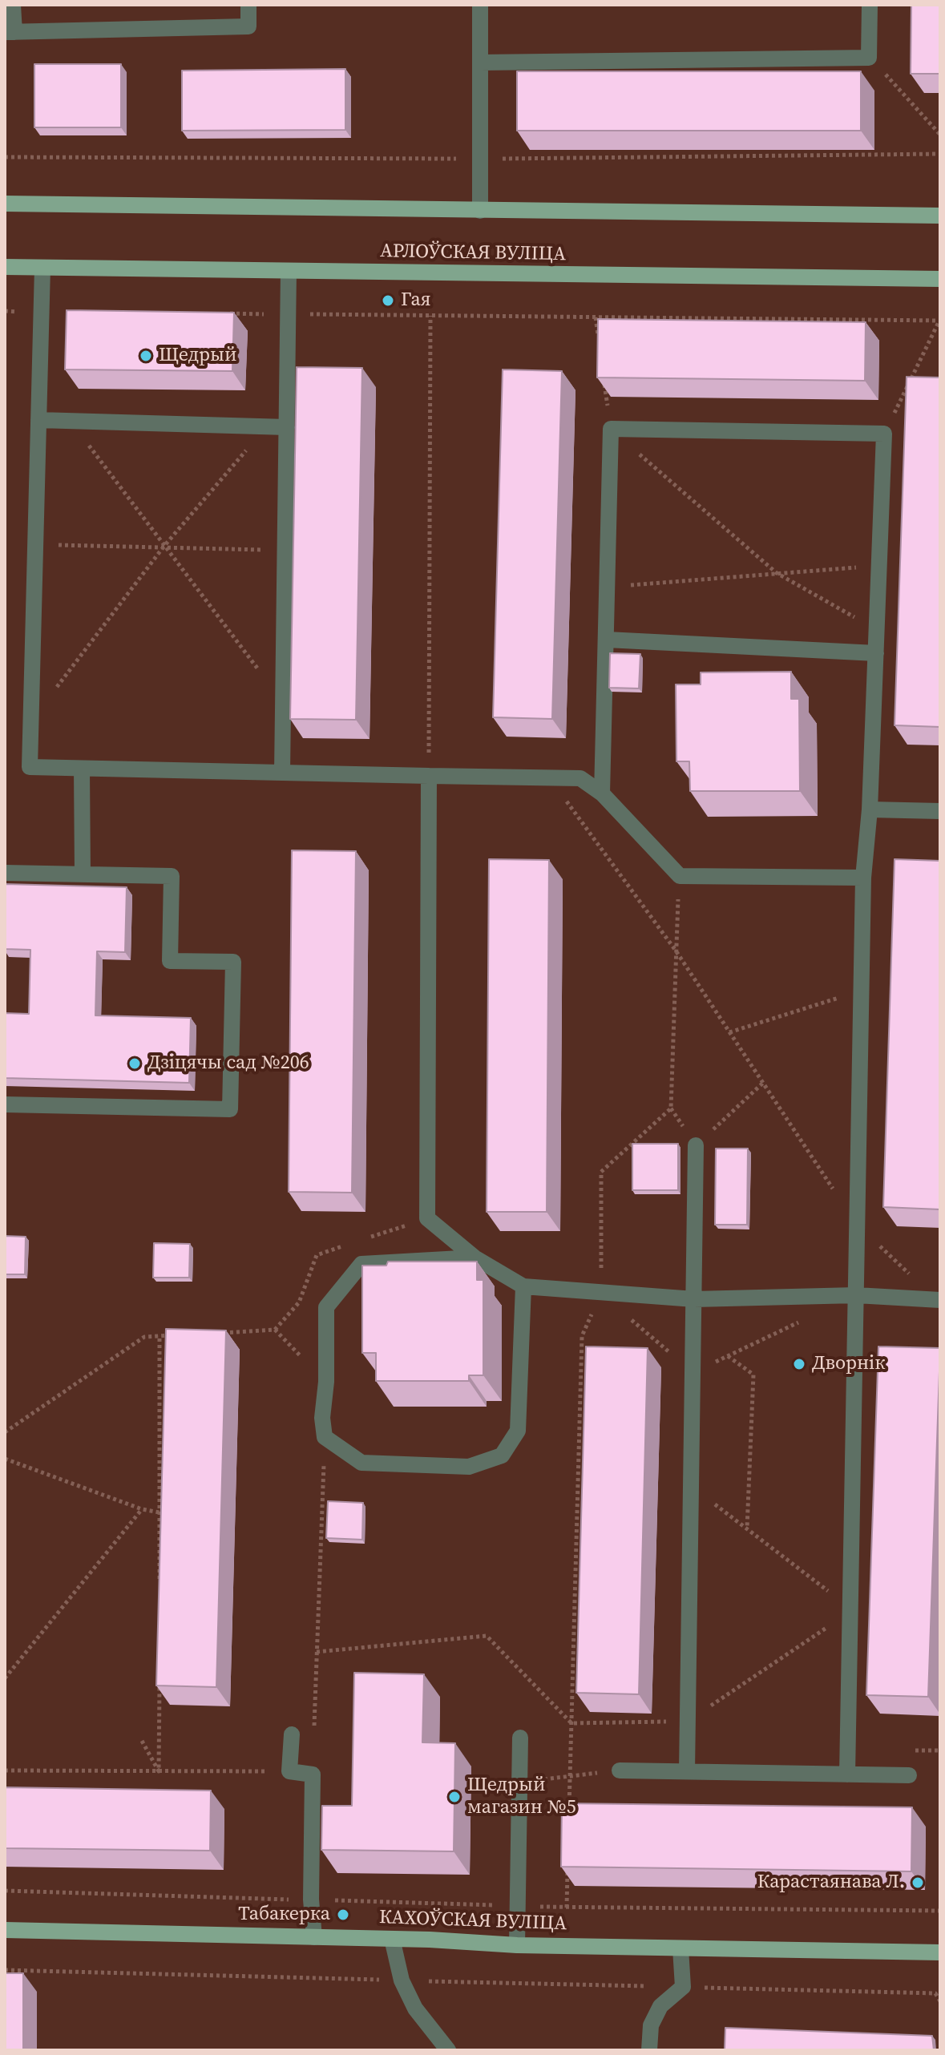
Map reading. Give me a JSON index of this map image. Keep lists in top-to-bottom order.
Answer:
{
  "streets": {
    "main road": ["АРЛОЎСКАЯ ВУЛІЦА", "КАХОЎСКАЯ ВУЛІЦА"]
  },
  "places": [
    "Гая",
    "Щедрый",
    "Дзіцячы сад №206",
    "Дворнік",
    "Щедрый магазин №5",
    "Карастаянава Л.",
    "Табакерка"
  ]
}
